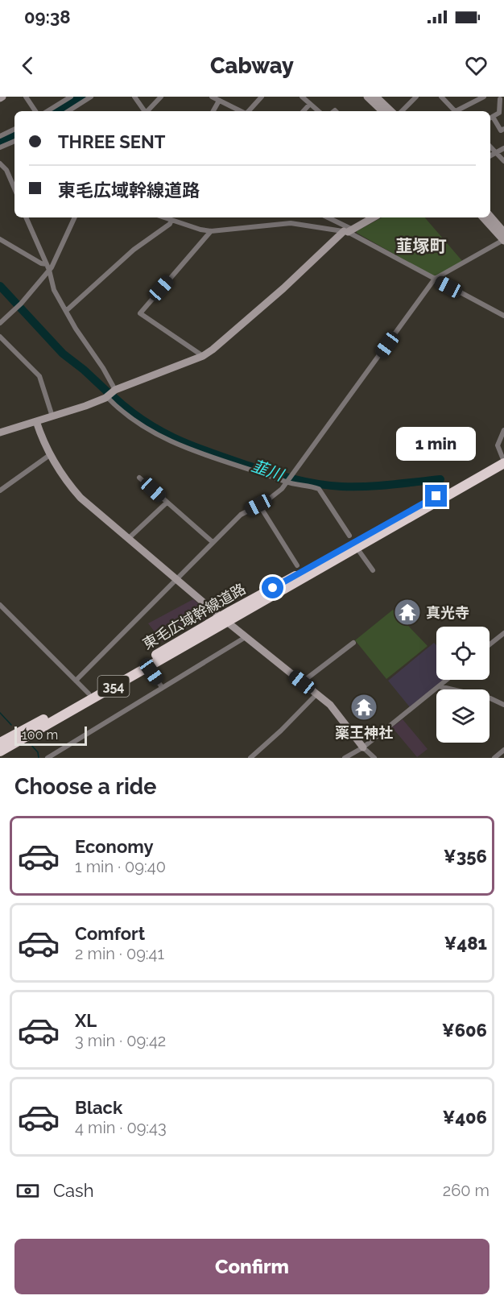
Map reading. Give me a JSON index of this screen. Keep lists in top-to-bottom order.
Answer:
{
  "streets": {
    "highway": ["東毛広域幹線道路", "354"]
  },
  "districts": ["韮塚町"],
  "water": ["韮川"],
  "places": {
    "temple": ["真光寺", "薬王神社"]
  },
  "scale_bar": "100 m",
  "page": {
    "status": "09:38",
    "header": "Cabway",
    "banner": ["THREE SENT", "東毛広域幹線道路"],
    "bubble": "1 min",
    "scale": "100 m",
    "heading": "Choose a ride",
    "list": [
      {
        "name": "Economy",
        "note": "1 min · 09:40",
        "value": "¥356"
      },
      {
        "name": "Comfort",
        "note": "2 min · 09:41",
        "value": "¥481"
      },
      {
        "name": "XL",
        "note": "3 min · 09:42",
        "value": "¥606"
      },
      {
        "name": "Black",
        "note": "4 min · 09:43",
        "value": "¥406"
      }
    ],
    "pay": ["Cash", "260 m"],
    "buttons": "Confirm"
  }
}
